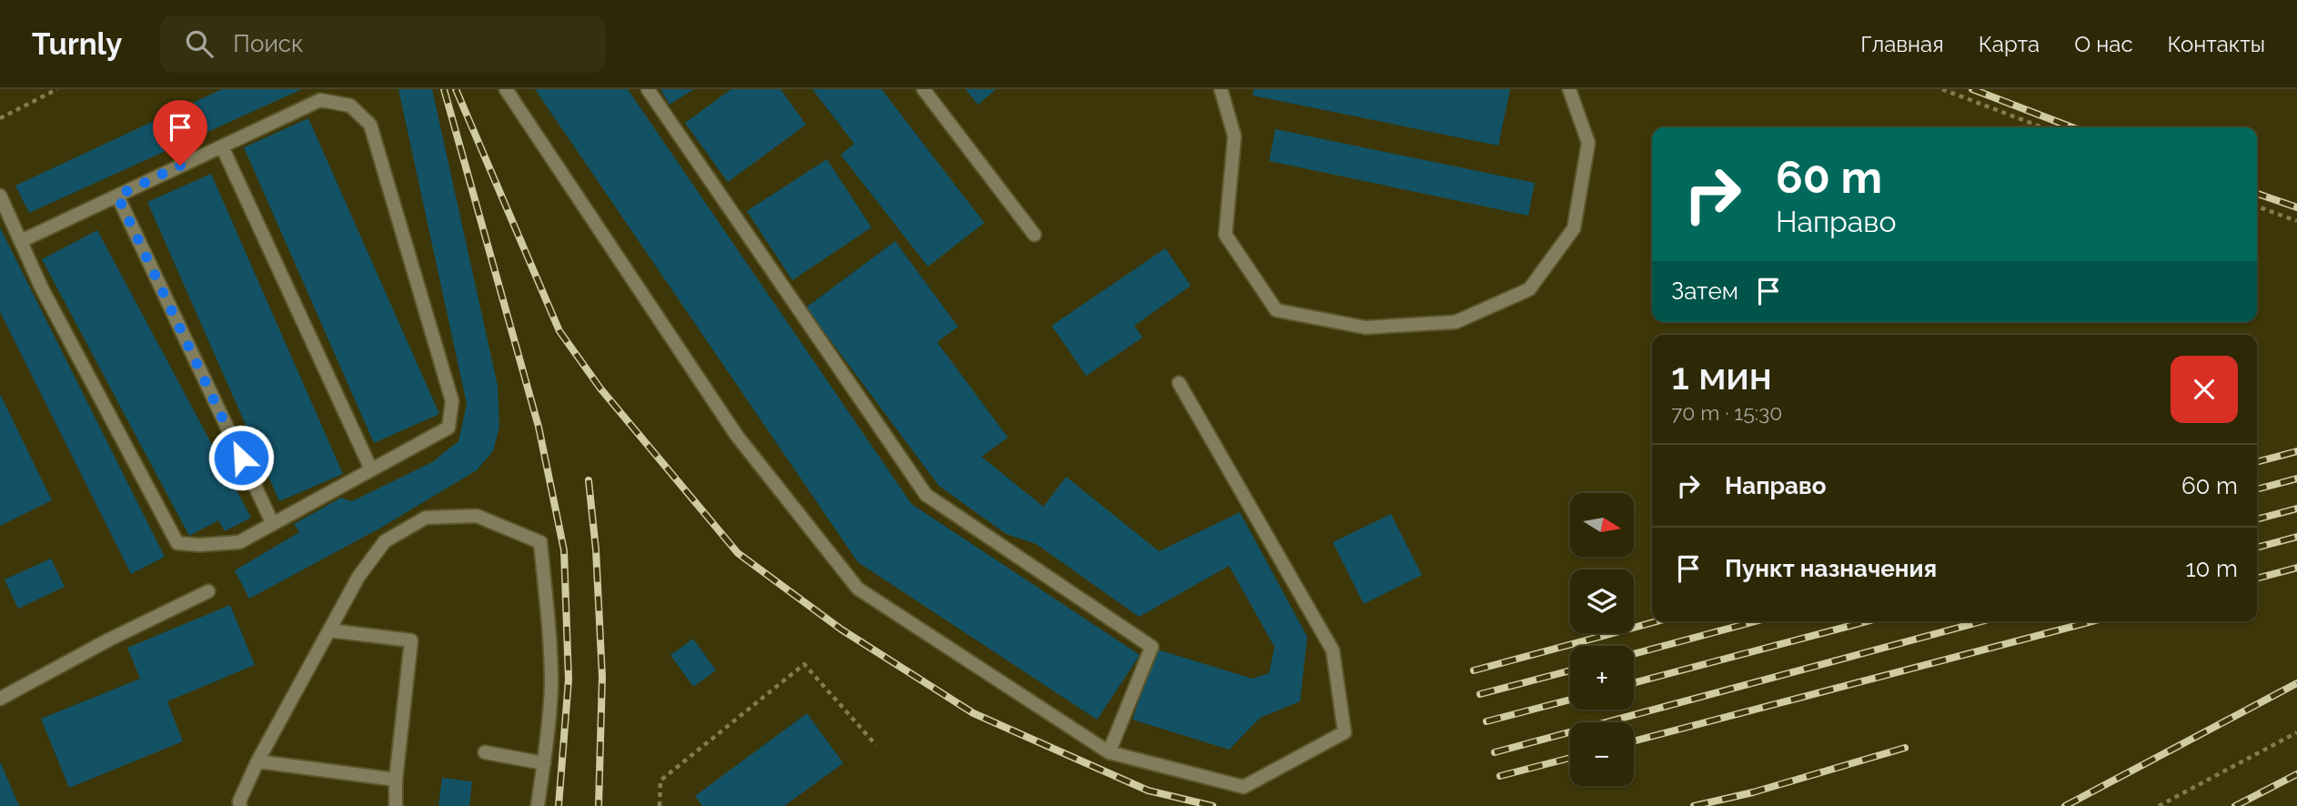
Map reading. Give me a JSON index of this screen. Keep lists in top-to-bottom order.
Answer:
{
  "north": "right",
  "page": {
    "header": "Turnly",
    "search": "Поиск",
    "nav": [
      "Главная",
      "Карта",
      "О нас",
      "Контакты"
    ],
    "turn": ["60 m", "Направо"],
    "then": "Затем",
    "heading": ["1 мин", "70 m · 15:30"],
    "list": [
      {
        "name": "Направо",
        "value": "60 m"
      },
      {
        "name": "Пункт назначения",
        "value": "10 m"
      }
    ],
    "map_buttons": ["+", "−"]
  }
}
